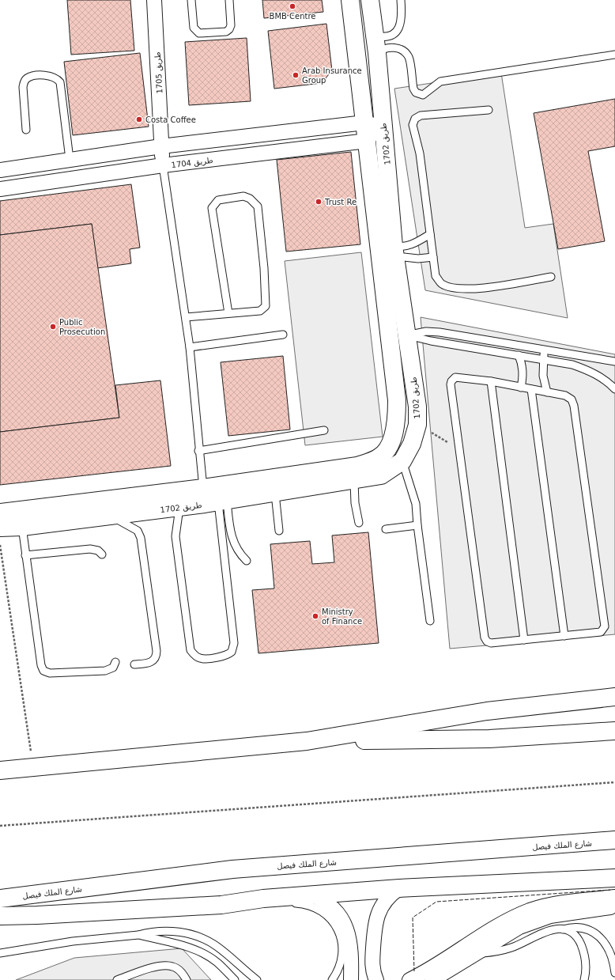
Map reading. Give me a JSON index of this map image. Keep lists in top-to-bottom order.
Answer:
{
  "streets": {
    "main road": ["طريق 1702", "شارع الملك فيصل"],
    "street": ["طريق 1705", "طريق 1704"]
  },
  "crossings": [
    ["طريق 1705", "طريق 1704"],
    ["طريق 1702", "طريق 1704"]
  ],
  "places": [
    "BMB Centre",
    "Arab Insurance Group",
    "Costa Coffee",
    "Trust Re",
    "Public Prosecution",
    "Ministry of Finance"
  ]
}
